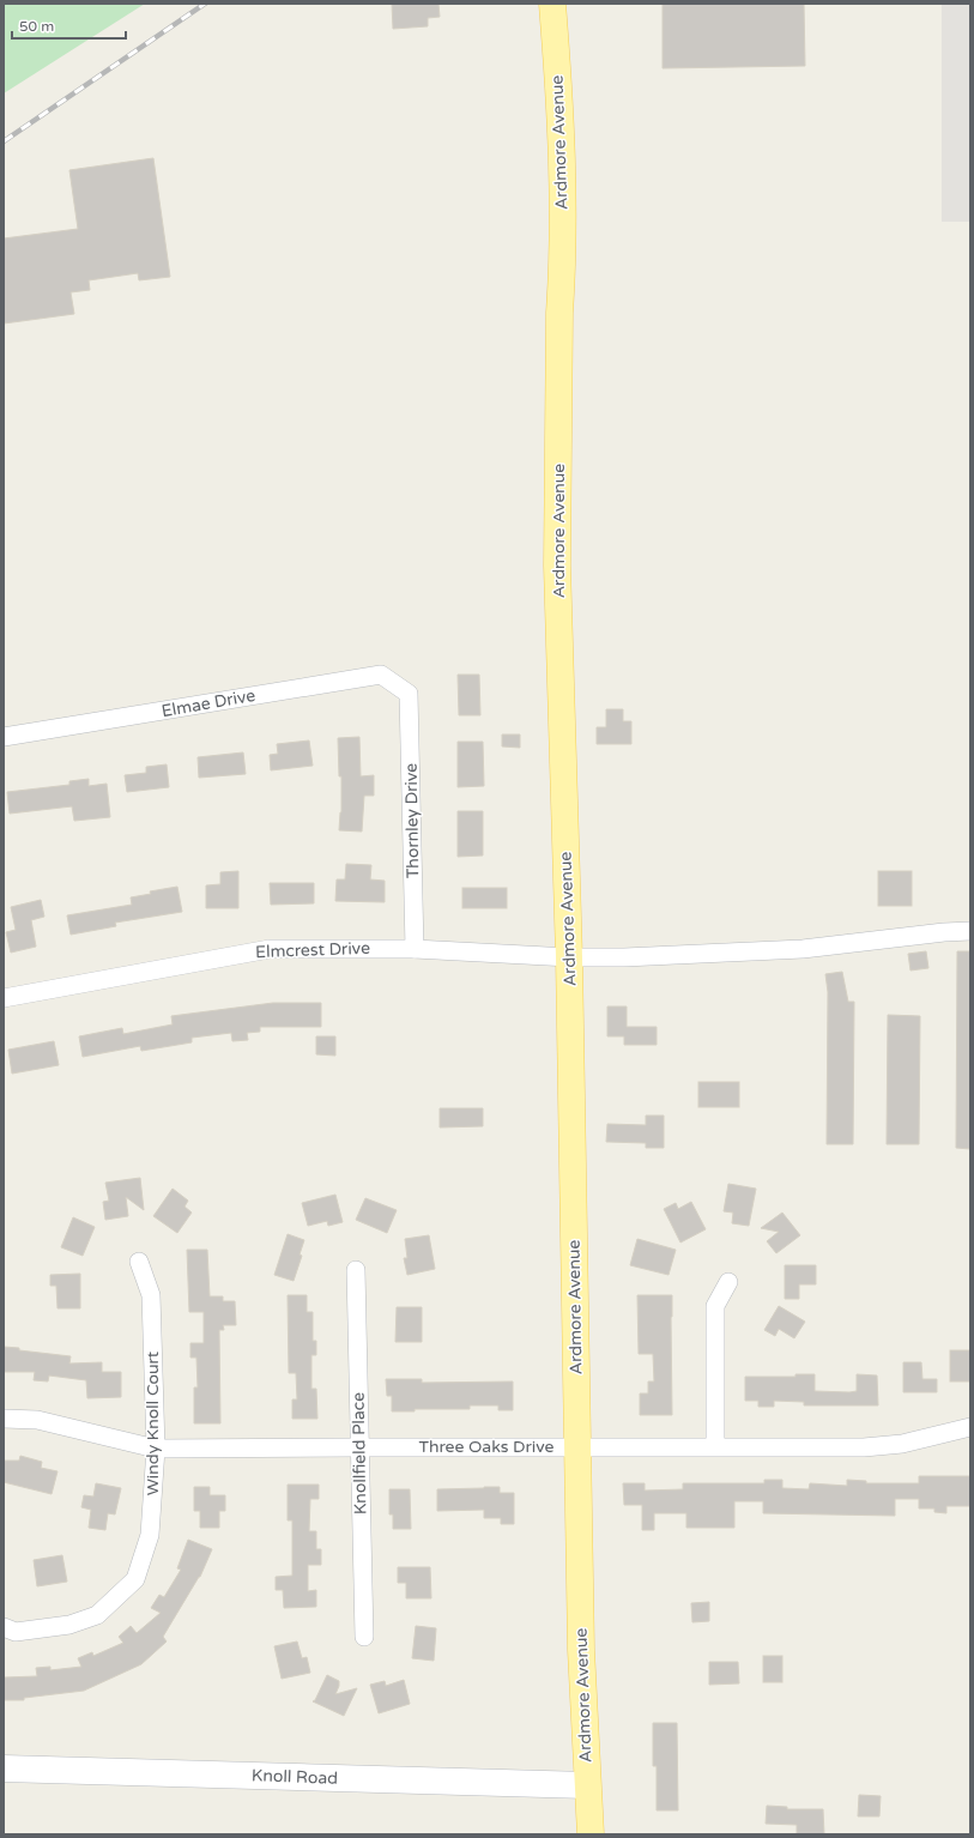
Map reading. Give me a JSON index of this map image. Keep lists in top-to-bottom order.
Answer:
{
  "streets": {
    "main road": ["Ardmore Avenue"],
    "street": [
      "Elmae Drive",
      "Thornley Drive",
      "Elmcrest Drive",
      "Windy Knoll Court",
      "Three Oaks Drive",
      "Knollfield Place",
      "Knoll Road"
    ]
  },
  "crossings": [
    ["Ardmore Avenue", "Elmcrest Drive"],
    ["Ardmore Avenue", "Three Oaks Drive"],
    ["Ardmore Avenue", "Knoll Road"],
    ["Elmae Drive", "Thornley Drive"],
    ["Thornley Drive", "Elmcrest Drive"],
    ["Windy Knoll Court", "Three Oaks Drive"],
    ["Three Oaks Drive", "Knollfield Place"]
  ],
  "scale_bar": "50 m"
}
